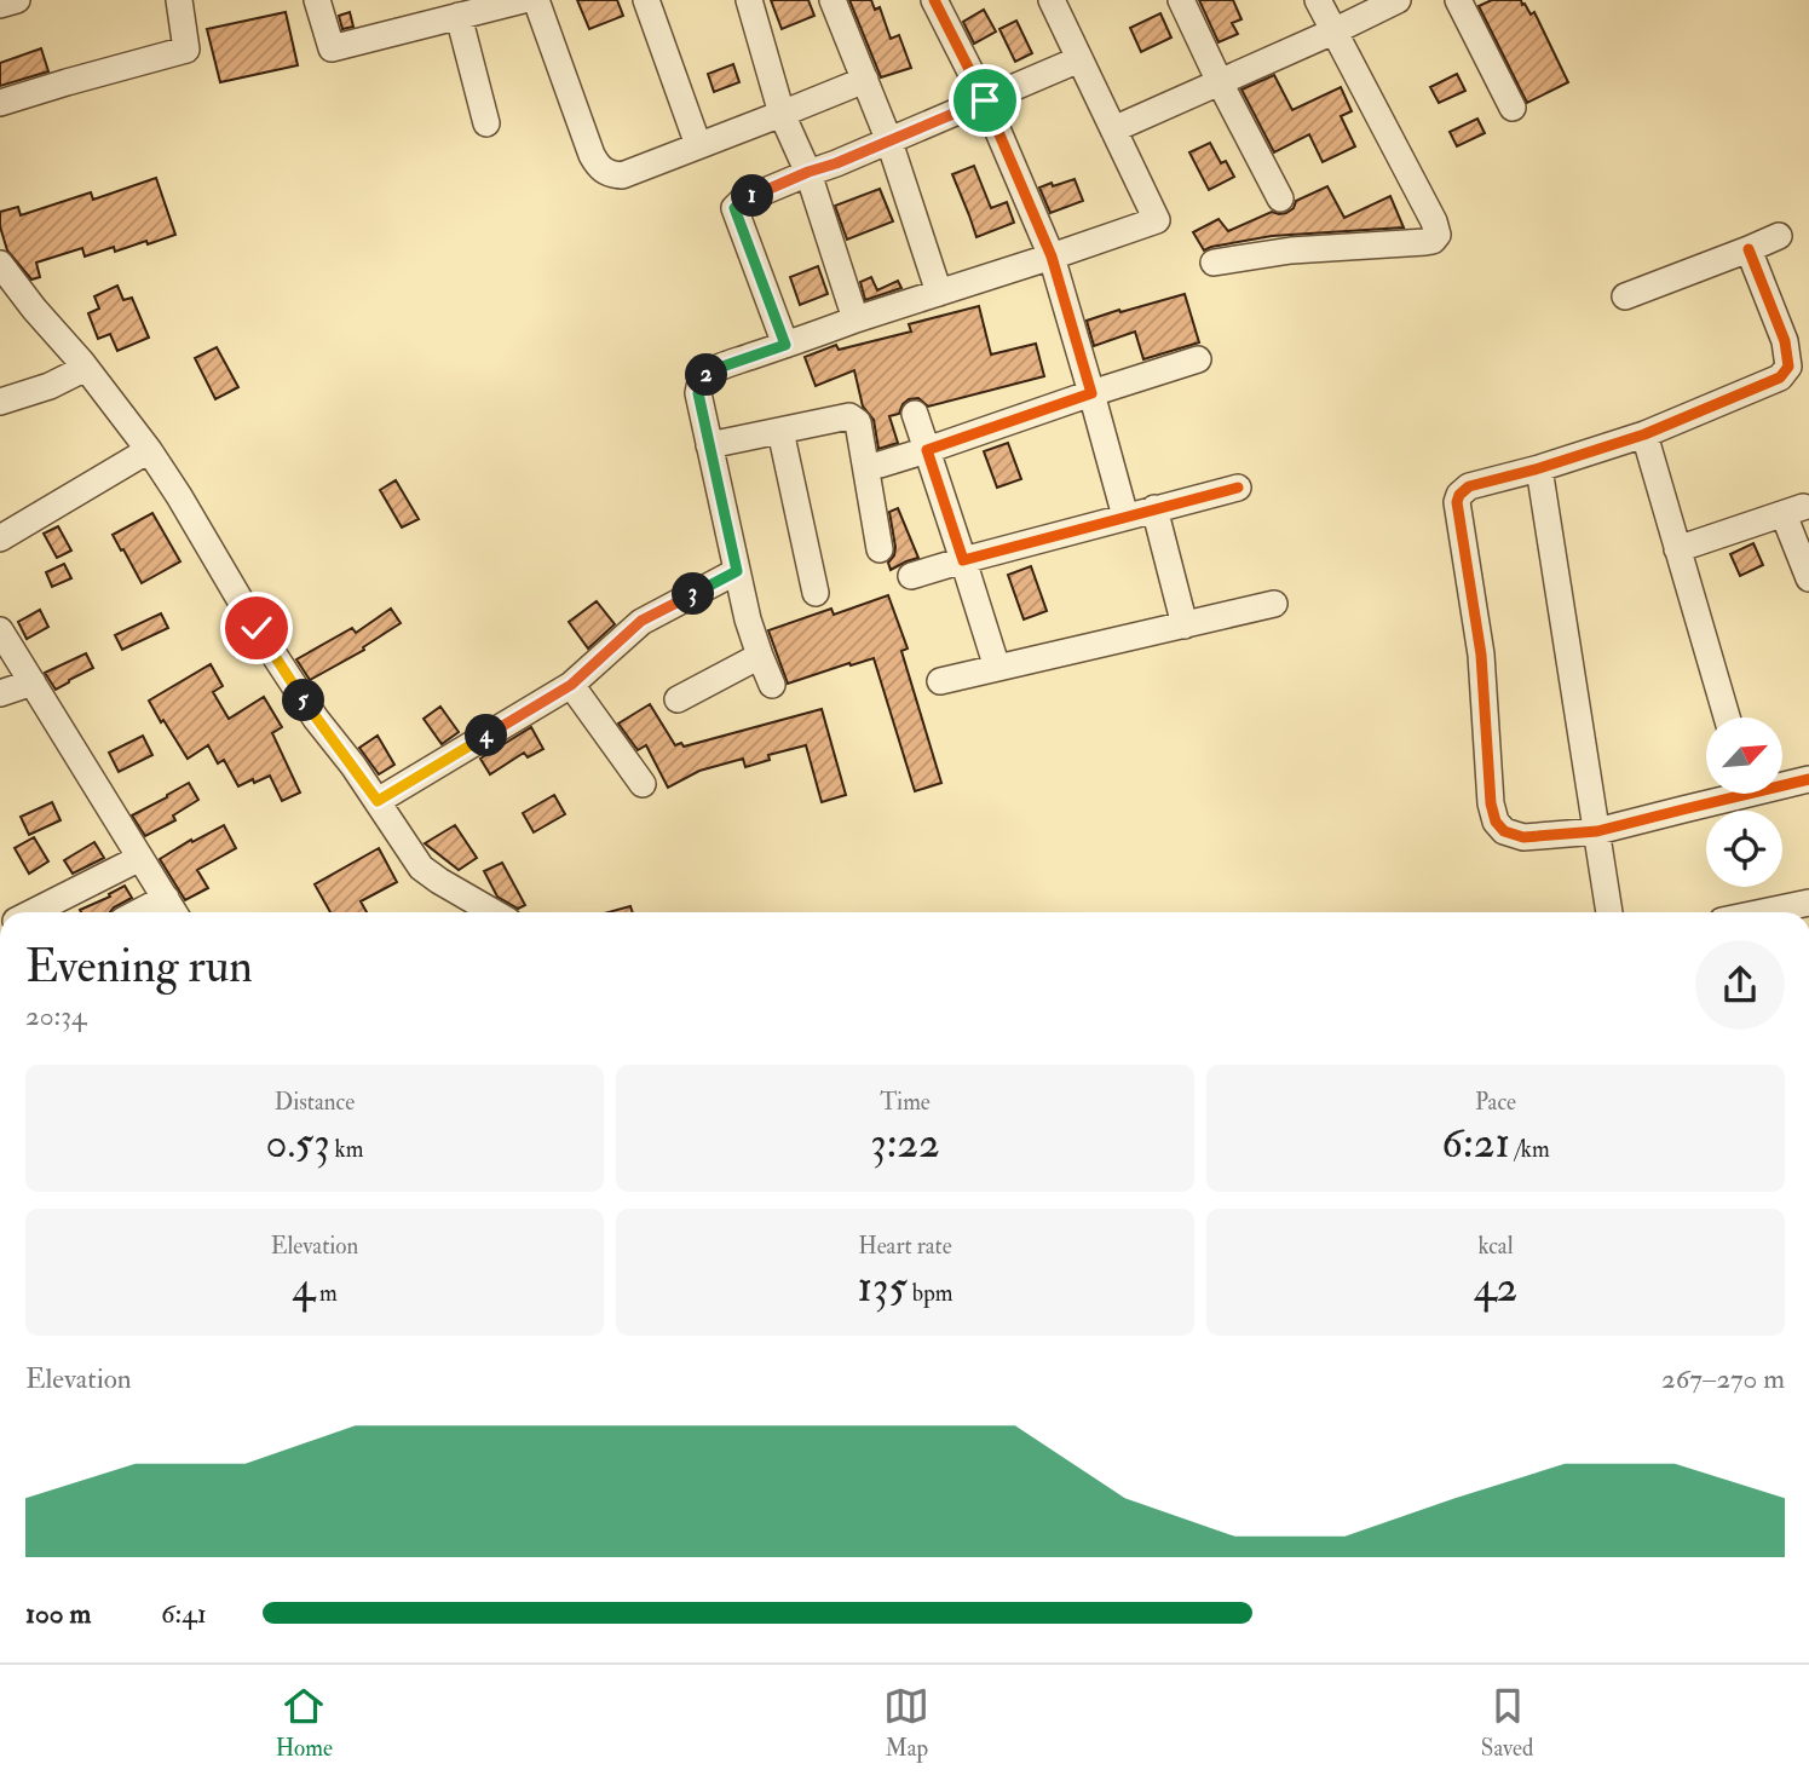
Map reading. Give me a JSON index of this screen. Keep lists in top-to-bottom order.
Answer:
{
  "north": "top right",
  "page": {
    "pins": [
      "1",
      "2",
      "3",
      "5",
      "4"
    ],
    "heading": ["Evening run", "20:34"],
    "stats": [
      ["Distance", "0.53 km"],
      ["Time", "3:22"],
      ["Pace", "6:21 /km"],
      ["Elevation", "4 m"],
      ["Heart rate", "135 bpm"],
      ["kcal", "42"]
    ],
    "chart": ["Elevation", "267–270 m"],
    "list": [
      {
        "name": "100 m",
        "note": "6:41"
      }
    ],
    "tabs": ["Home", "Map", "Saved"]
  }
}
